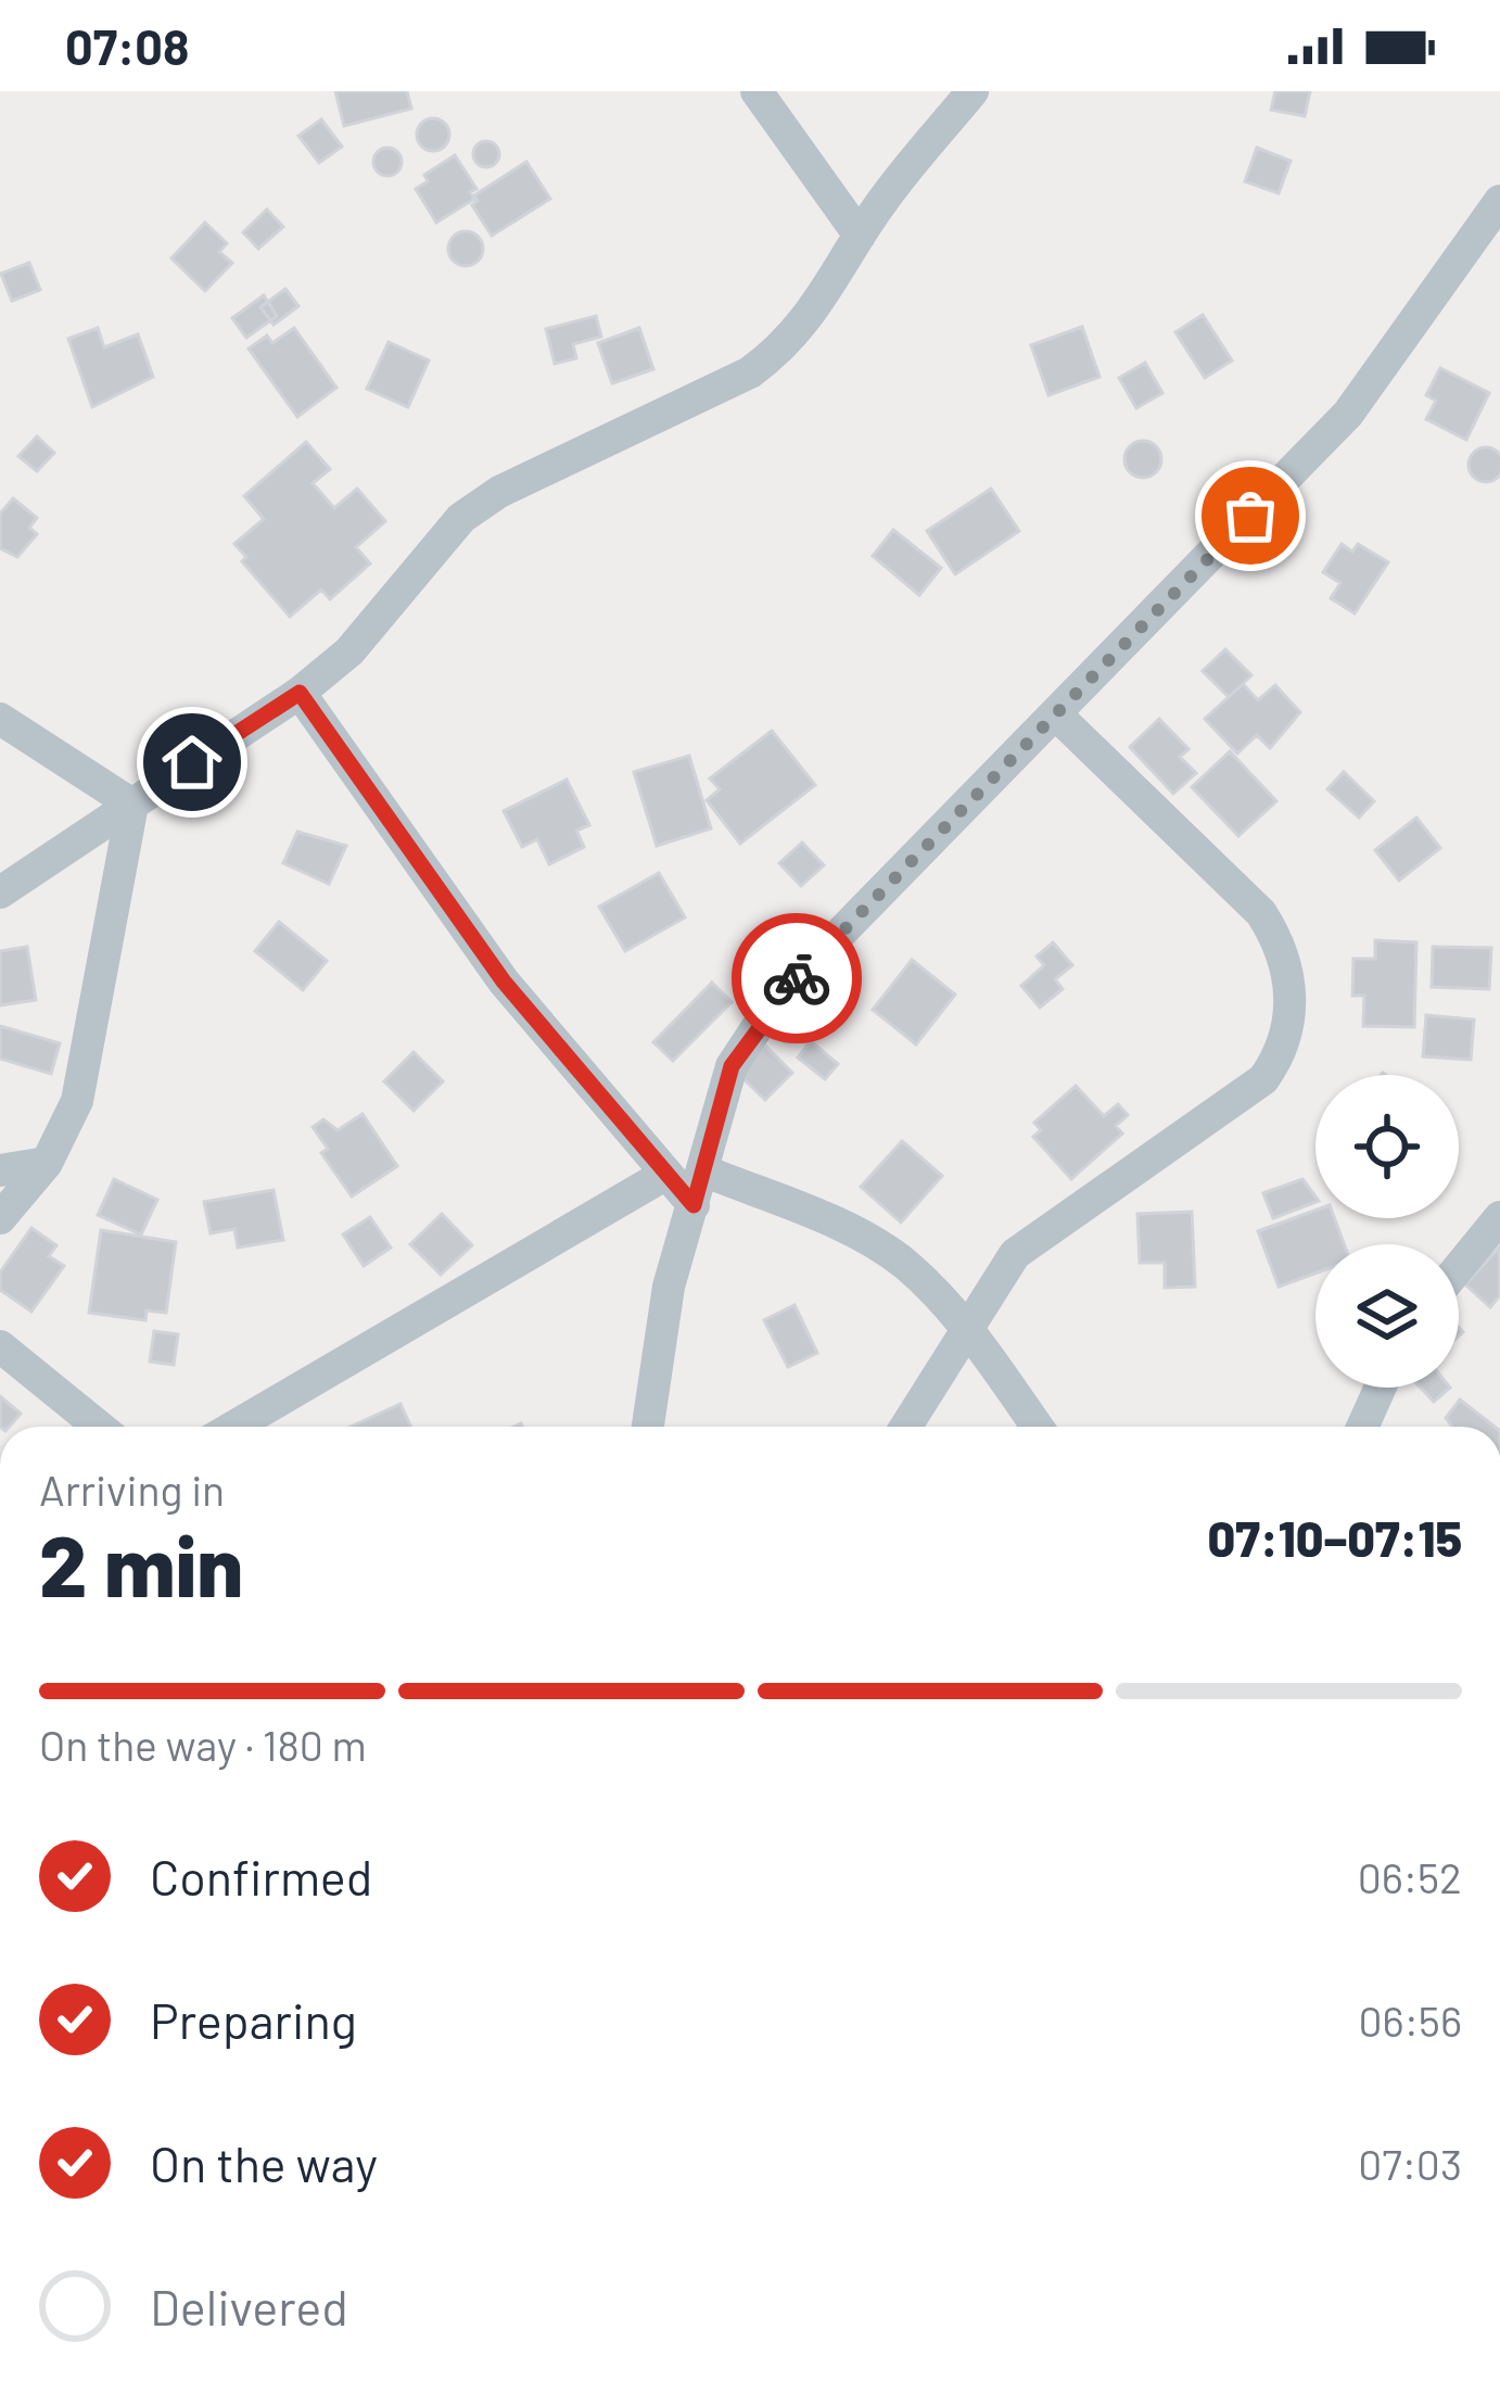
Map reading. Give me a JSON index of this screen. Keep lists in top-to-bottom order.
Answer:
{
  "page": {
    "status": "07:08",
    "heading": ["2 min", "Arriving in", "07:10–07:15"],
    "bar": "On the way · 180 m",
    "list": [
      ["Confirmed", "06:52"],
      ["Preparing", "06:56"],
      ["On the way", "07:03"],
      "Delivered"
    ]
  }
}
